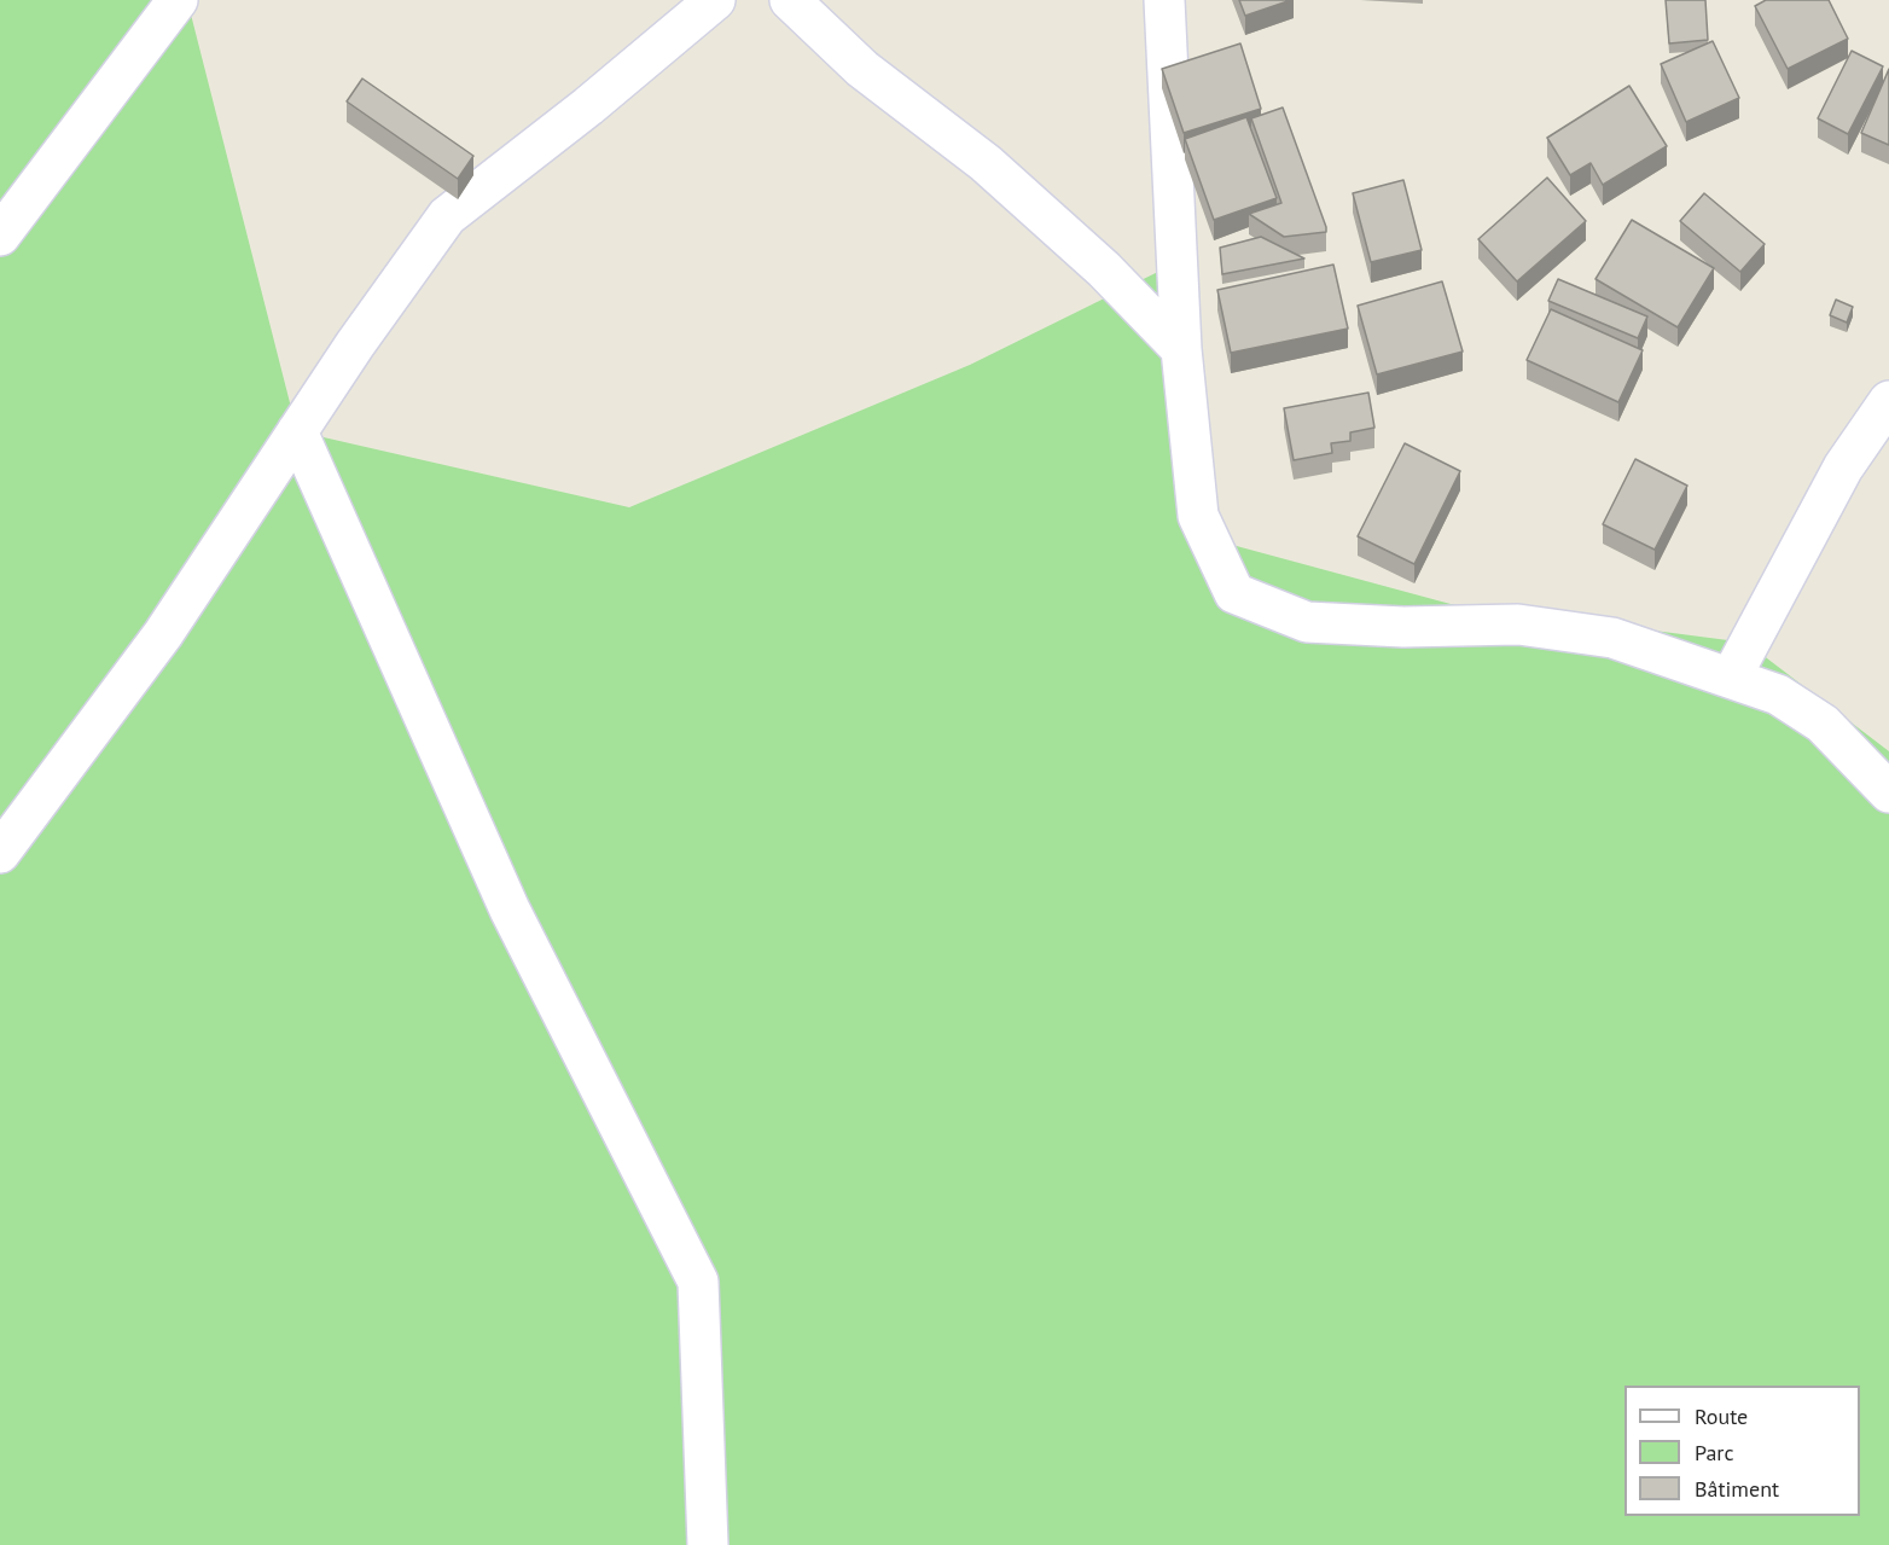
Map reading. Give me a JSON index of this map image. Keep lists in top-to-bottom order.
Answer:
{
  "legend": ["Route", "Parc", "Bâtiment"]
}
